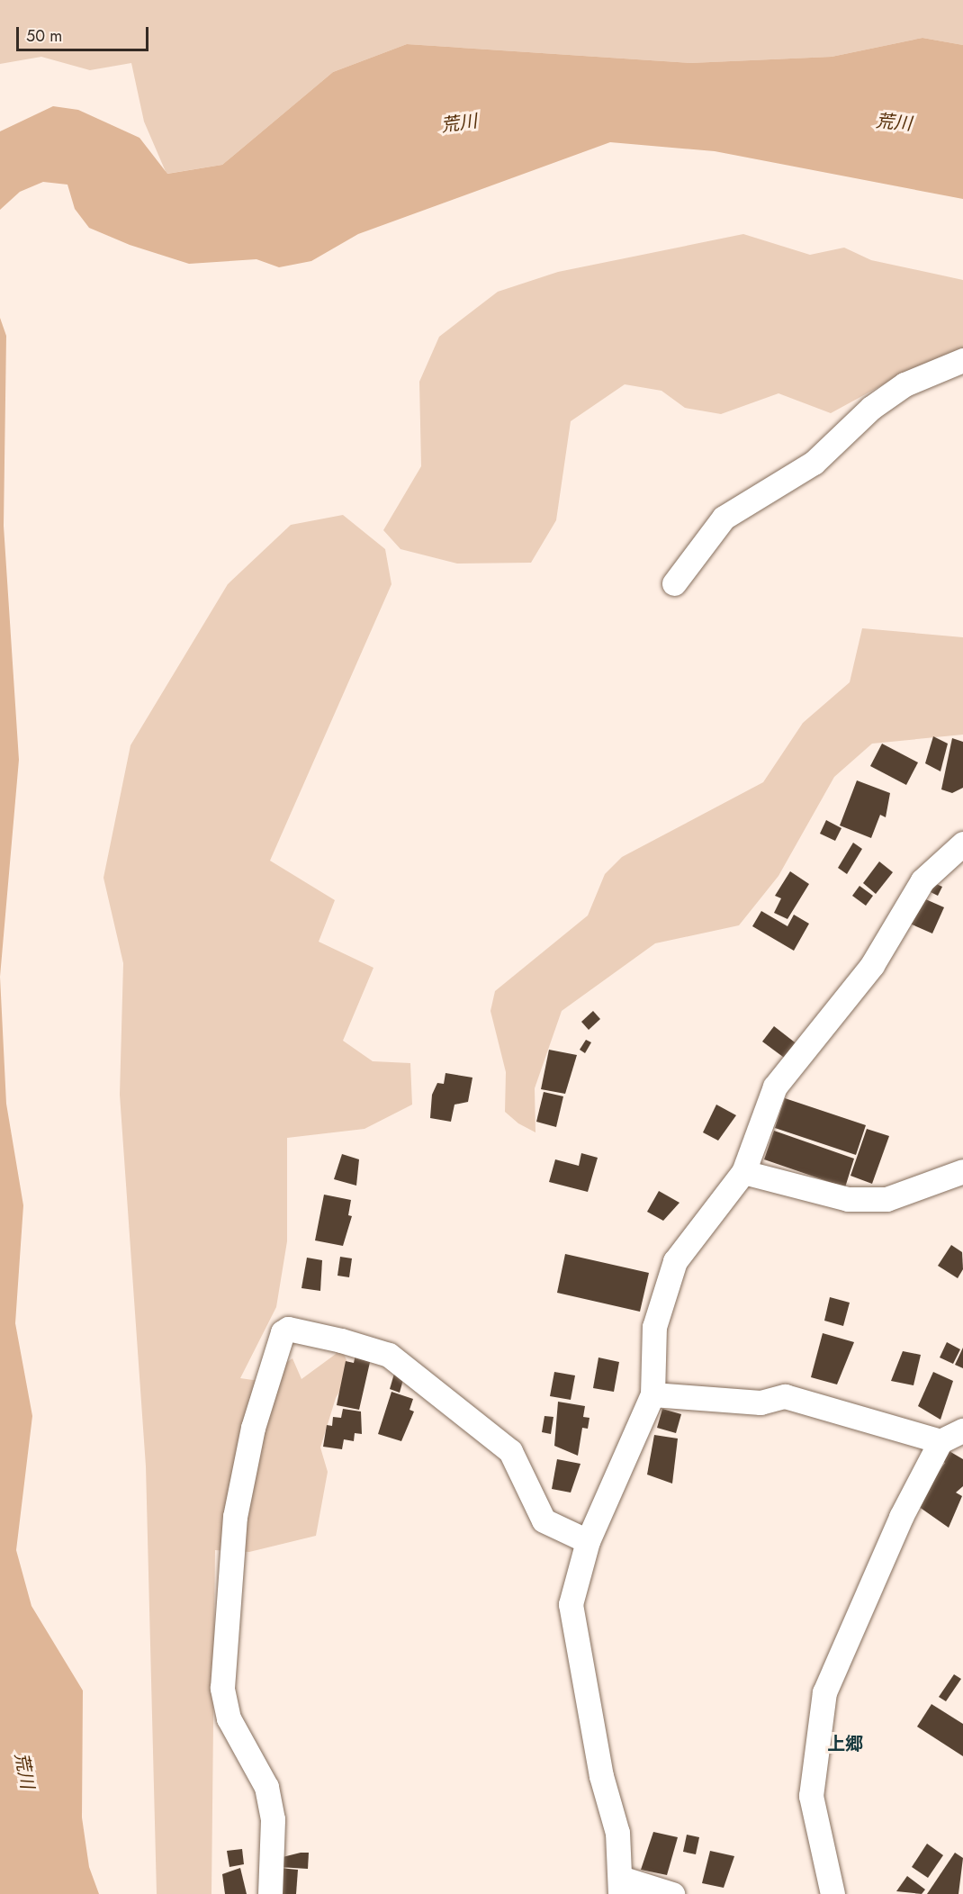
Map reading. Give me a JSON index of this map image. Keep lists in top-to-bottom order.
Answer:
{
  "districts": ["上郷"],
  "water": ["荒川"],
  "scale_bar": "50 m"
}
